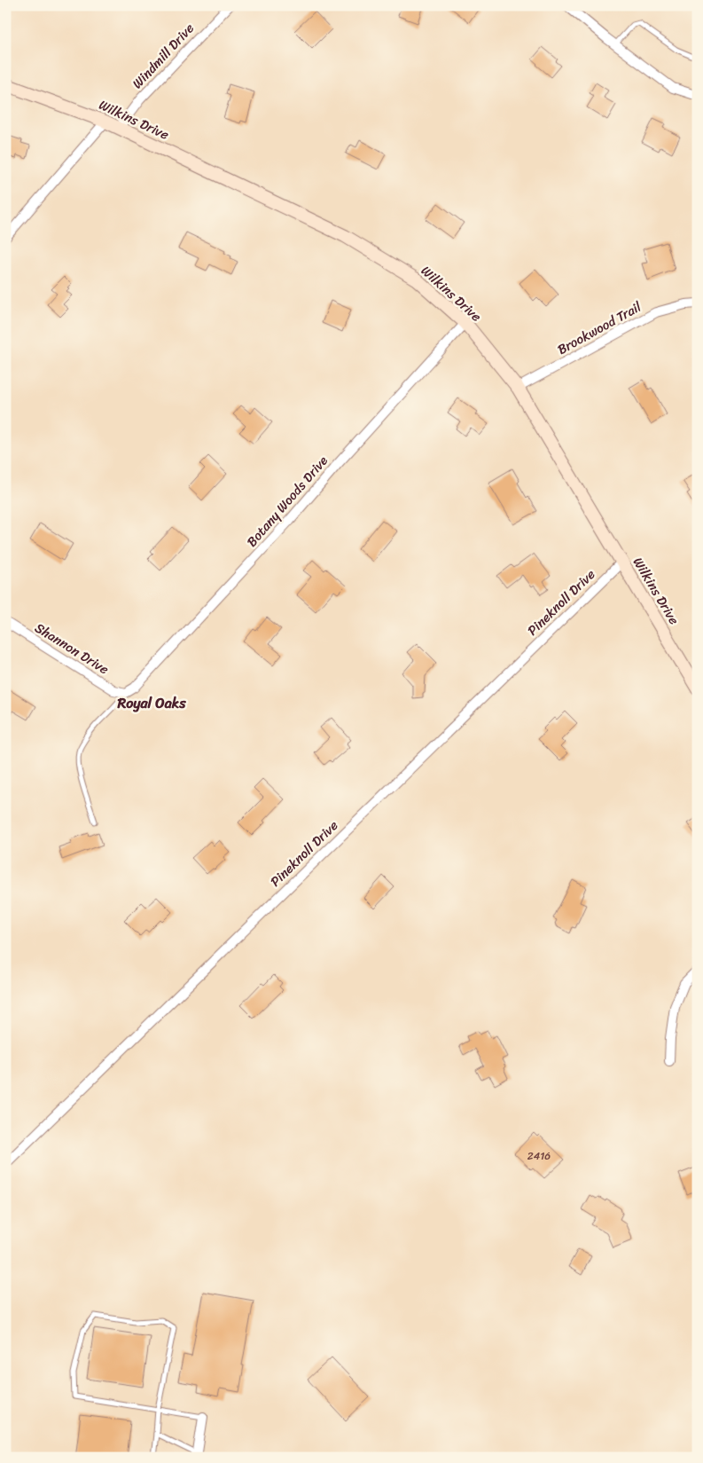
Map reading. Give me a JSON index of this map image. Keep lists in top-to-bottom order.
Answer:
{
  "streets": {
    "street": [
      "Windmill Drive",
      "Wilkins Drive",
      "Brookwood Trail",
      "Botany Woods Drive",
      "Pineknoll Drive",
      "Shannon Drive"
    ]
  },
  "crossings": [
    ["Windmill Drive", "Wilkins Drive"],
    ["Wilkins Drive", "Brookwood Trail"],
    ["Wilkins Drive", "Botany Woods Drive"],
    ["Wilkins Drive", "Pineknoll Drive"],
    ["Botany Woods Drive", "Shannon Drive"]
  ],
  "districts": ["Royal Oaks"],
  "house_numbers": ["2416"]
}
